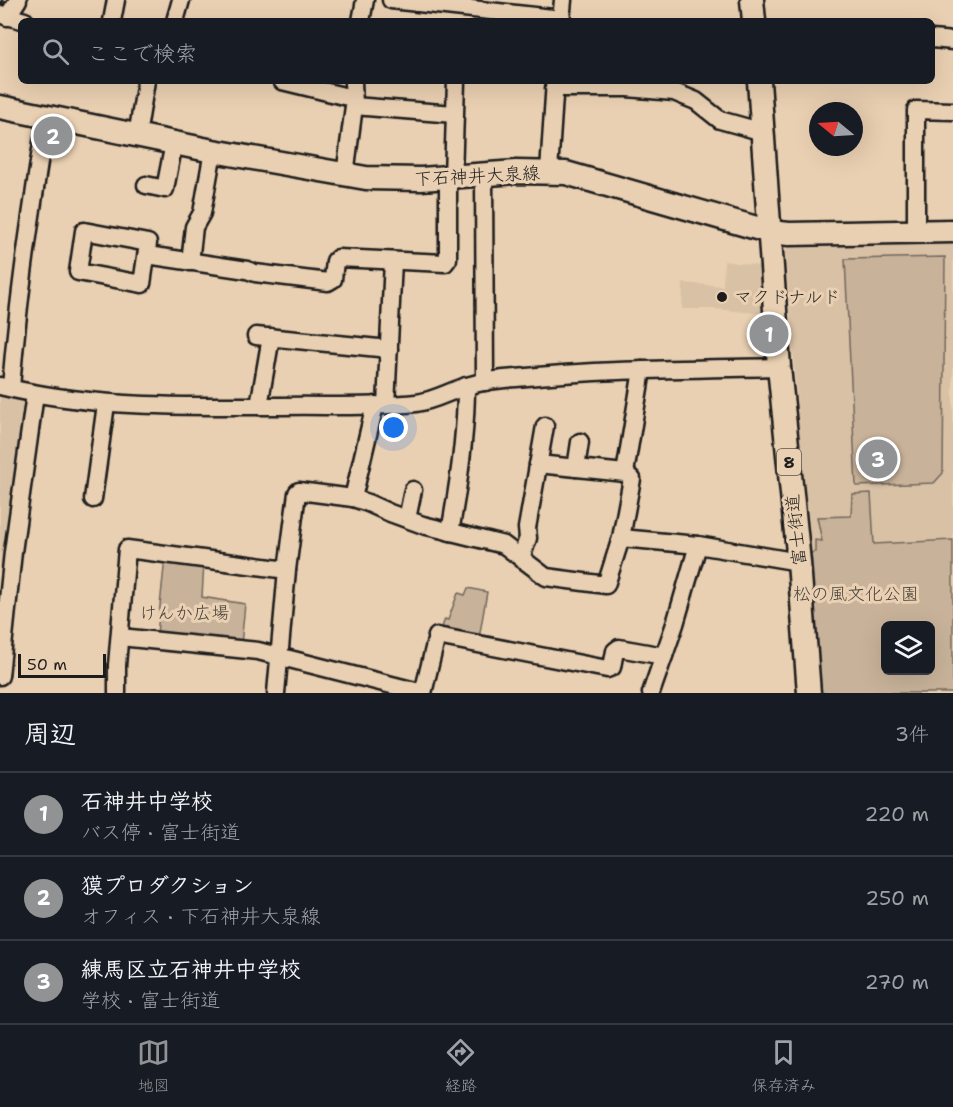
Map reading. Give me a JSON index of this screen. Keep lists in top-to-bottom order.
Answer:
{
  "streets": {
    "main road": ["下石神井大泉線", "8", "富士街道"]
  },
  "crossings": [
    ["下石神井大泉線", "富士街道"]
  ],
  "parks": ["松の風文化公園", "けんか広場"],
  "places": ["マクドナルド"],
  "scale_bar": "50 m",
  "north": "left",
  "page": {
    "search": "ここで検索",
    "pins": ["2", "1", "3"],
    "scale": "50 m",
    "heading": ["周辺", "3件"],
    "list": [
      {
        "mark": "1",
        "name": "石神井中学校",
        "note": "バス停 · 富士街道",
        "value": "220 m"
      },
      {
        "mark": "2",
        "name": "獏プロダクション",
        "note": "オフィス · 下石神井大泉線",
        "value": "250 m"
      },
      {
        "mark": "3",
        "name": "練馬区立石神井中学校",
        "note": "学校 · 富士街道",
        "value": "270 m"
      }
    ],
    "nav": ["地図", "経路", "保存済み"]
  }
}
